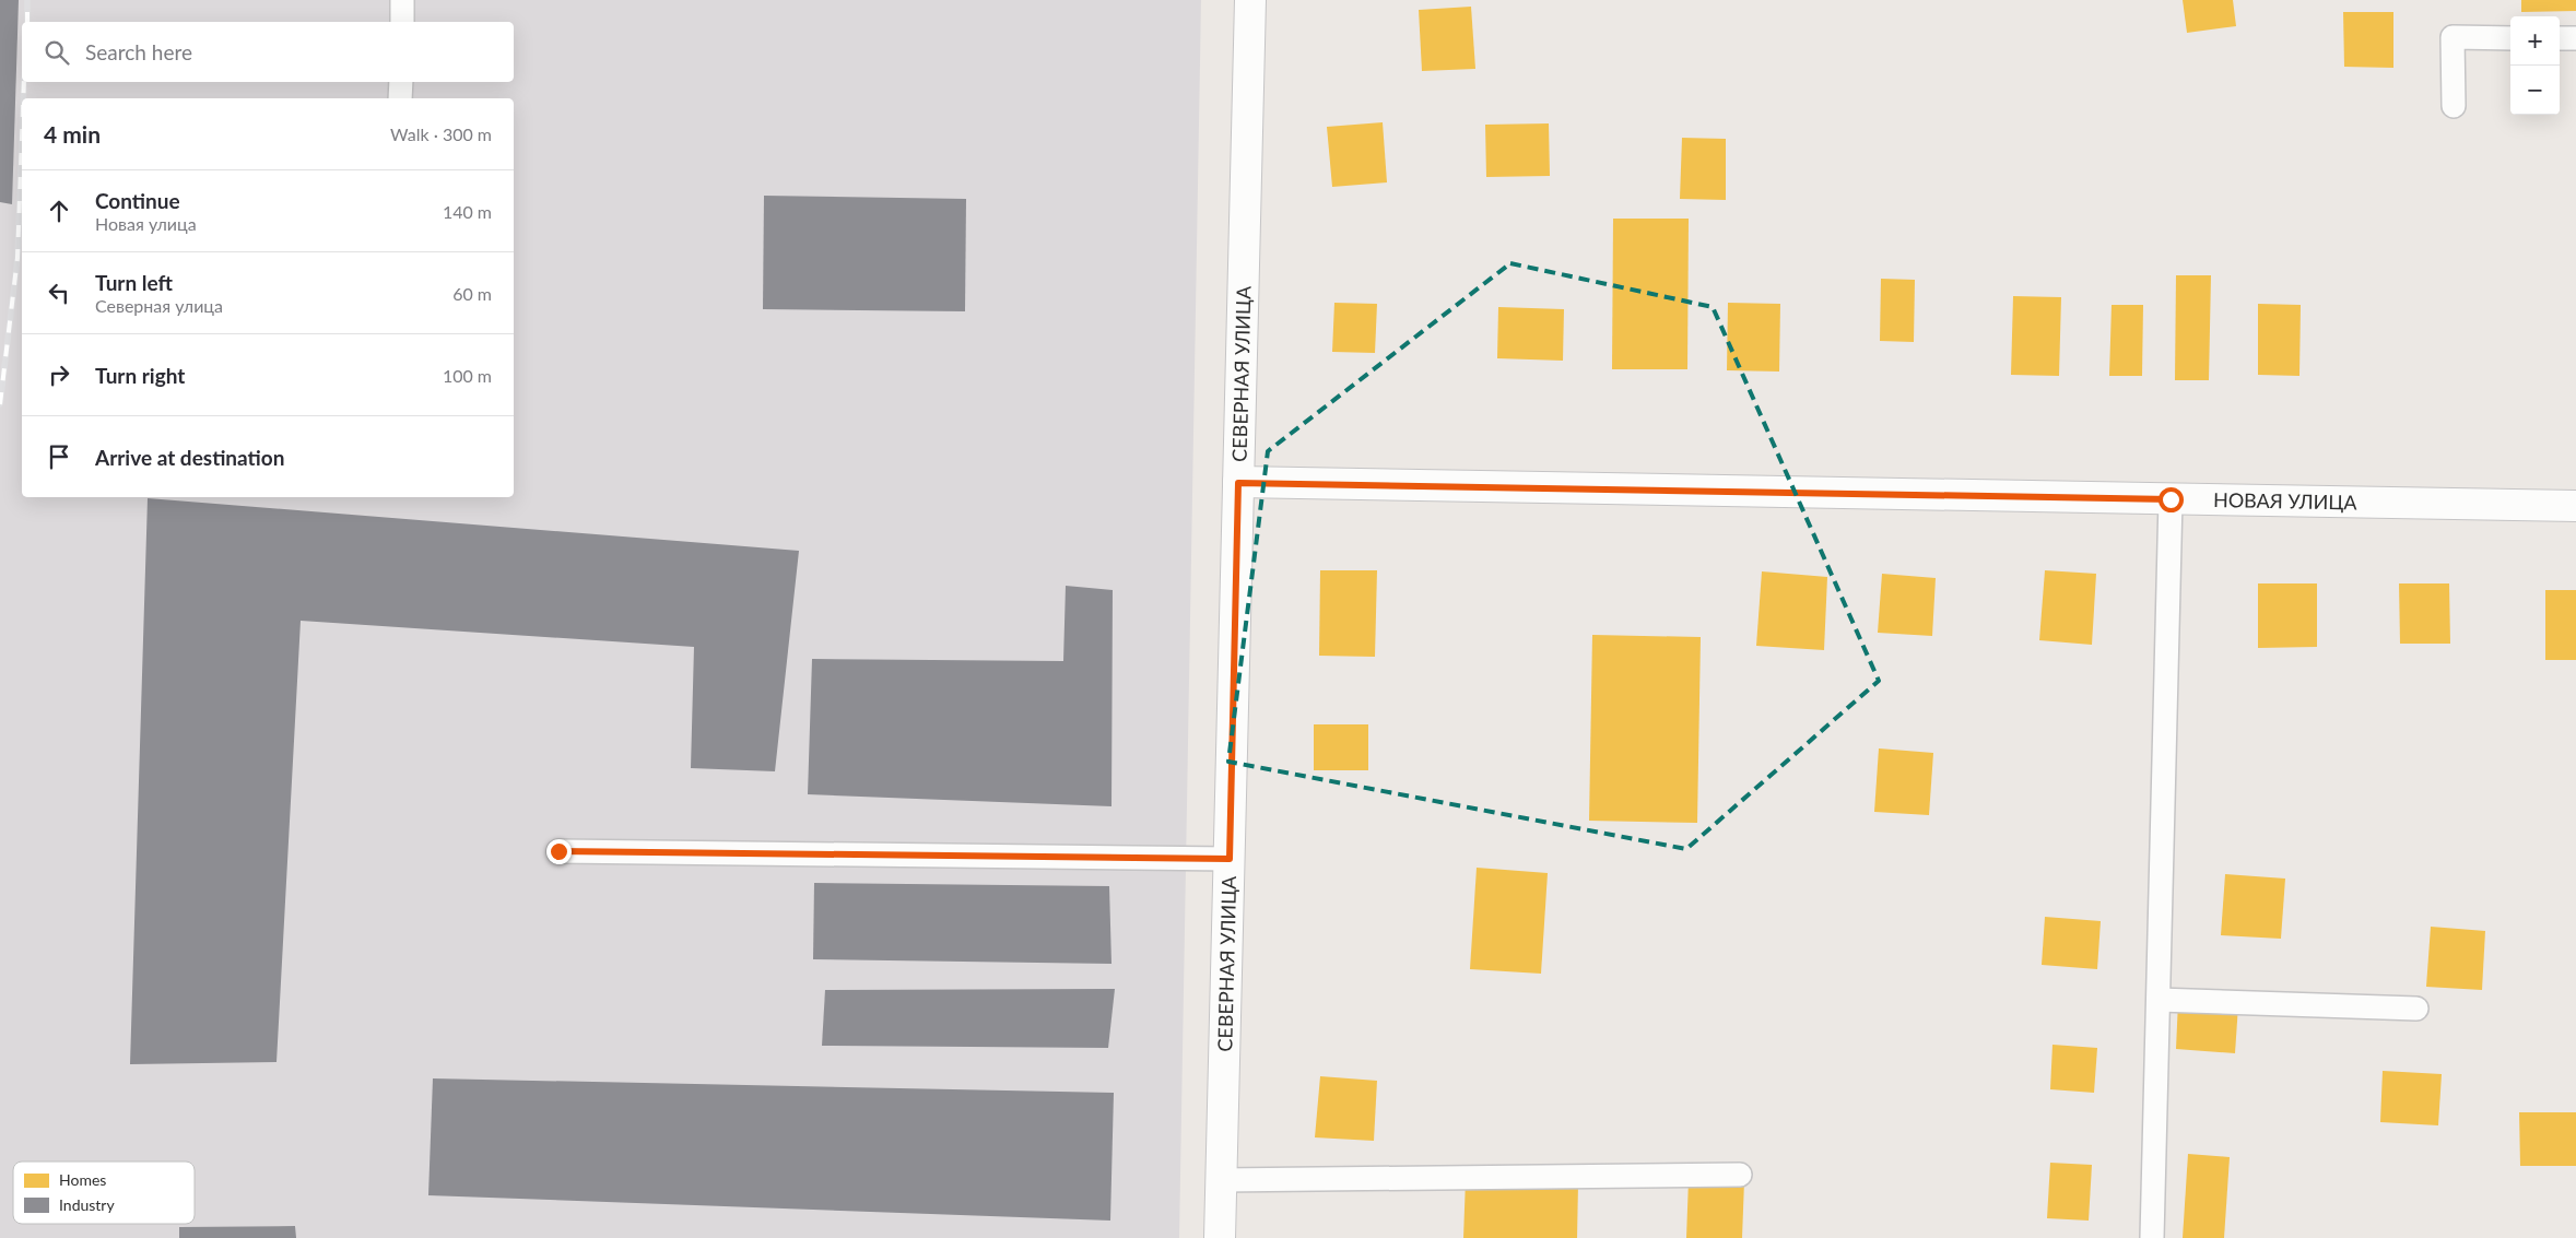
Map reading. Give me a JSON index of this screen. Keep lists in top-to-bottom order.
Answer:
{
  "streets": {
    "street": ["СЕВЕРНАЯ УЛИЦА", "НОВАЯ УЛИЦА"]
  },
  "crossings": [
    ["СЕВЕРНАЯ УЛИЦА", "НОВАЯ УЛИЦА"]
  ],
  "legend": ["Homes", "Industry"],
  "page": {
    "map_buttons": ["+", "−"],
    "search": "Search here",
    "heading": ["4 min", "Walk · 300 m"],
    "list": [
      ["Continue", "Новая улица", "140 m"],
      ["Turn left", "Северная улица", "60 m"],
      ["Turn right", "100 m"],
      "Arrive at destination"
    ]
  }
}
